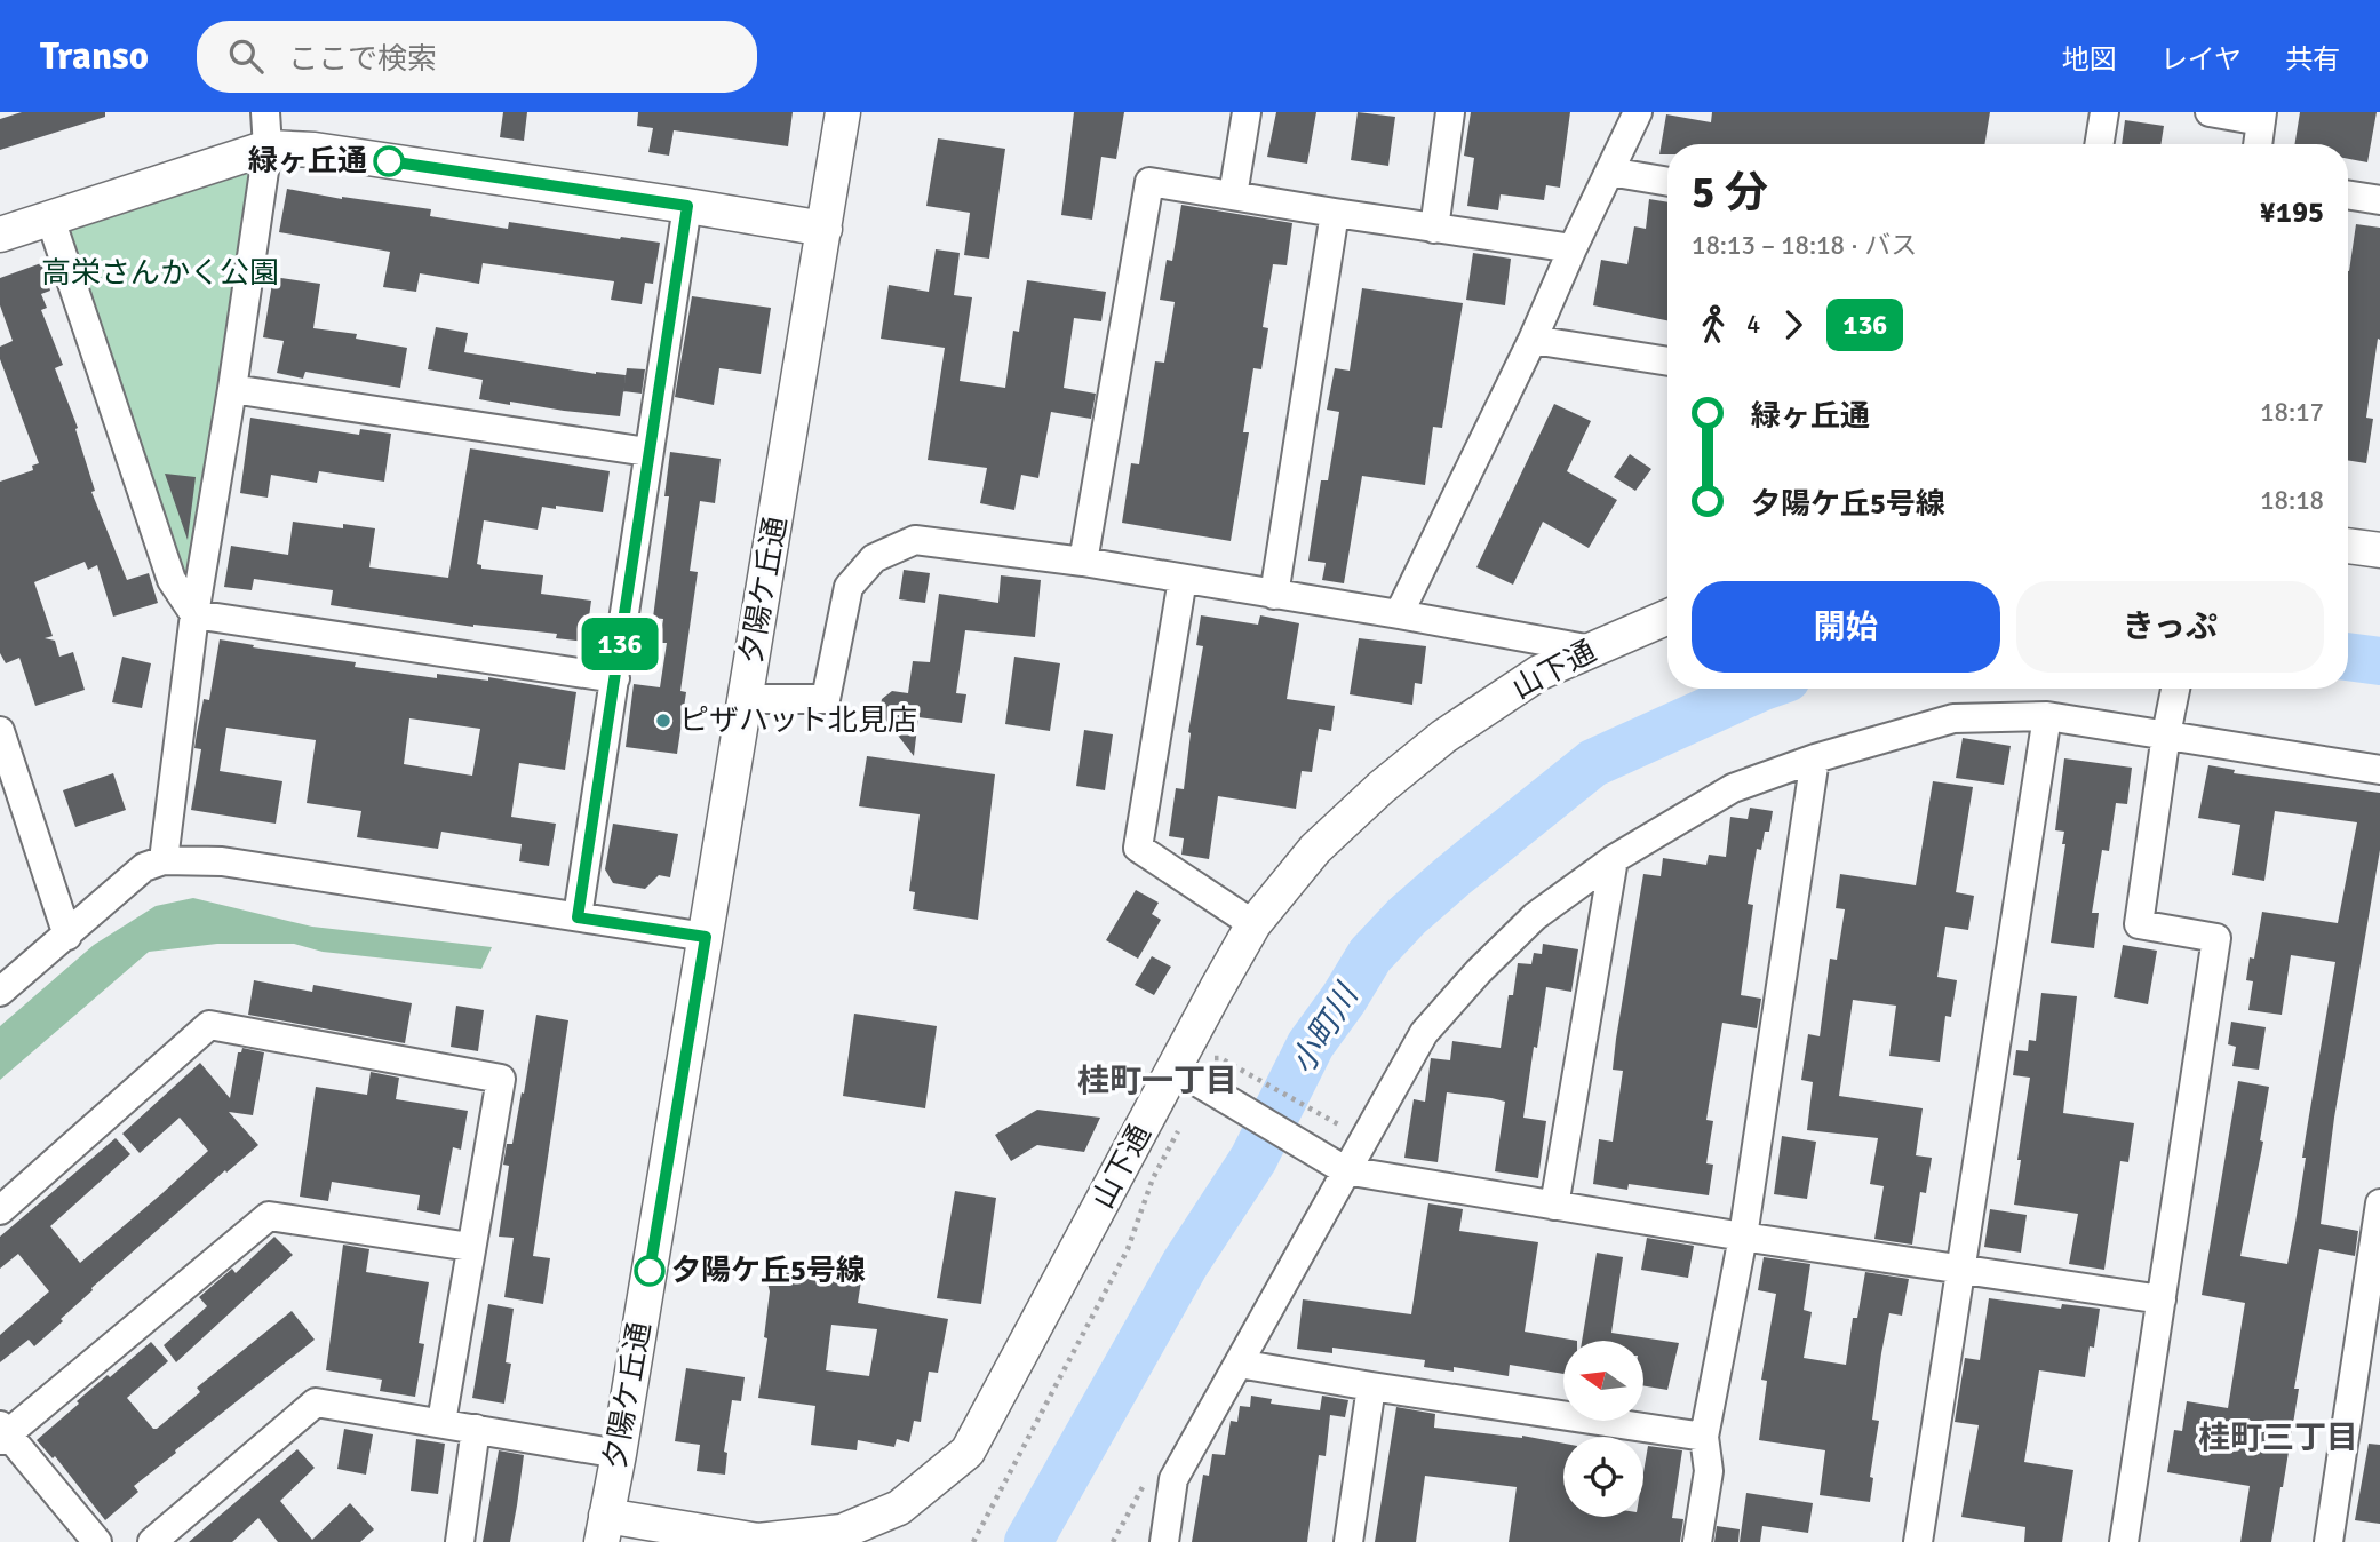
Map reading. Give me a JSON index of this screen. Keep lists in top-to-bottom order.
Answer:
{
  "streets": {
    "street": ["夕陽ケ丘通", "山下通"]
  },
  "crossings": [
    ["夕陽ケ丘通", "山下通"]
  ],
  "districts": ["桂町一丁目", "桂町三丁目"],
  "water": ["小町川"],
  "parks": ["高栄さんかく公園"],
  "places": ["緑ヶ丘通", "ピザハット北見店", "夕陽ケ丘5号線"],
  "lines": ["bus line 136"],
  "north": "left",
  "page": {
    "header": "Transo",
    "search": "ここで検索",
    "nav": ["地図", "レイヤ", "共有"],
    "on_map": "136",
    "heading": ["5 分", "18:13 – 18:18 · バス", "¥195"],
    "legs": ["4", "136"],
    "list": [
      {
        "name": "緑ヶ丘通",
        "value": "18:17"
      },
      {
        "name": "夕陽ケ丘5号線",
        "value": "18:18"
      }
    ],
    "buttons": ["開始", "きっぷ"]
  }
}
